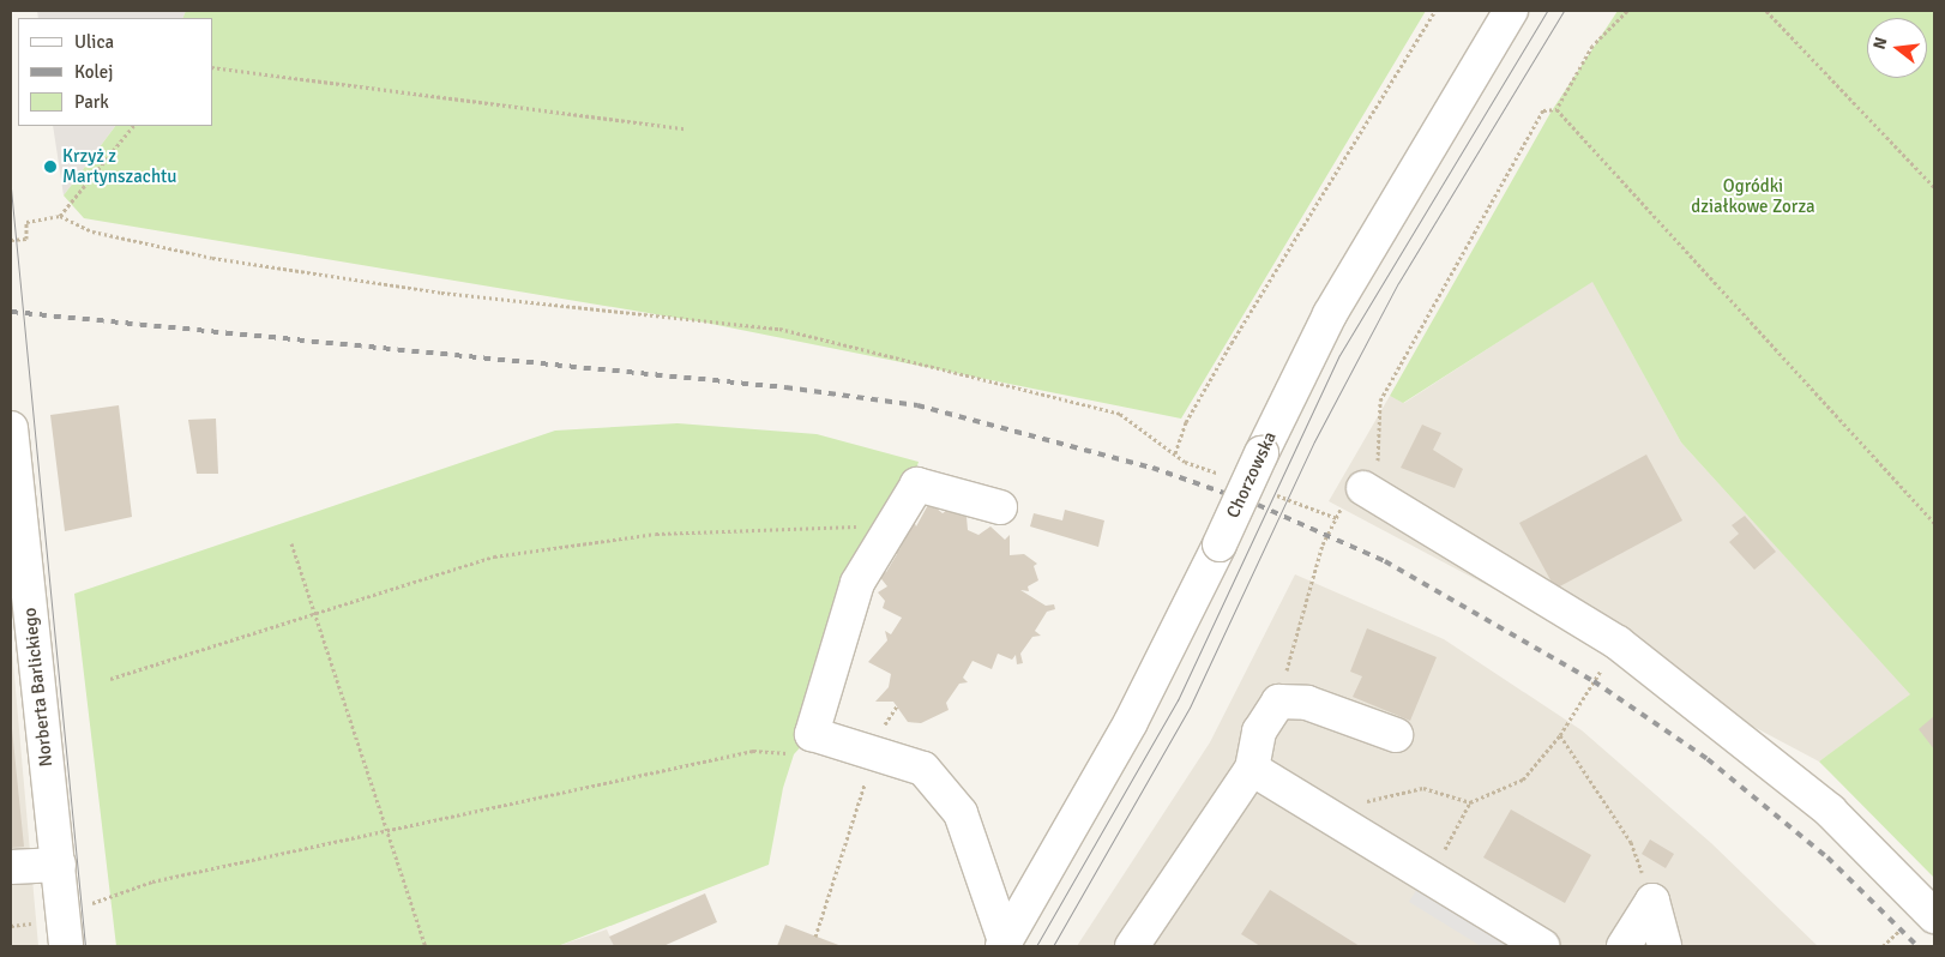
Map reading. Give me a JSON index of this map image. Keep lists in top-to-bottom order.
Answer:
{
  "streets": {
    "street": ["Chorzowska", "Norberta Barlickiego"]
  },
  "parks": ["Ogródki działkowe Zorza"],
  "places": ["Krzyż z Martynszachtu"],
  "legend": ["Ulica", "Kolej", "Park"],
  "north": "left"
}
